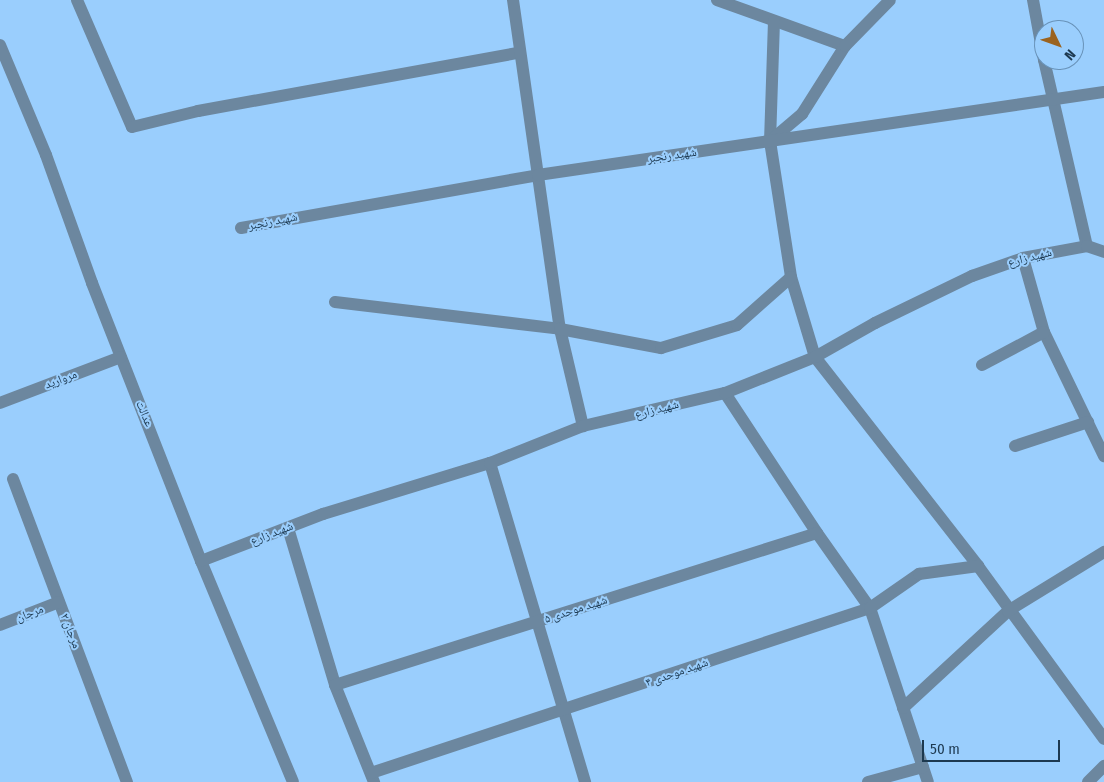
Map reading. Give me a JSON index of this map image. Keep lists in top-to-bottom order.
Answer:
{
  "streets": {
    "street": [
      "شهید رنجبر",
      "شهید زارع",
      "مروارید",
      "عدالت",
      "شهید موحدی ۵",
      "مرجان",
      "مرجان ۲",
      "شهید موحدی ۴"
    ]
  },
  "crossings": [
    ["شهید زارع", "عدالت"],
    ["مروارید", "عدالت"],
    ["مرجان", "مرجان ۲"]
  ],
  "scale_bar": "50 m",
  "north": "bottom right"
}
